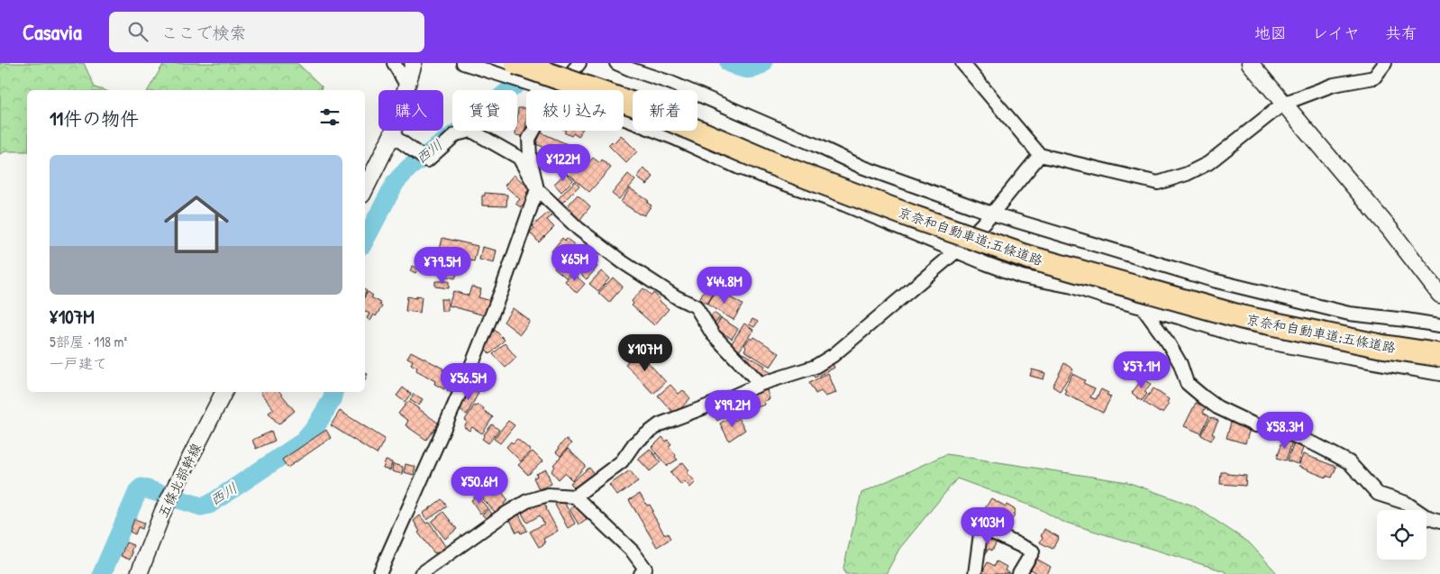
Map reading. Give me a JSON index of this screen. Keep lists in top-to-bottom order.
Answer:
{
  "streets": {
    "highway": ["京奈和自動車道;五條道路"],
    "street": ["五條北部幹線"]
  },
  "water": ["西川"],
  "page": {
    "header": "Casavia",
    "search": "ここで検索",
    "nav": ["地図", "レイヤ", "共有"],
    "chip": [
      "購入",
      "賃貸",
      "絞り込み",
      "新着"
    ],
    "heading": "11件の物件",
    "price": [
      "¥122M",
      "¥65M",
      "¥79.5M",
      "¥44.8M",
      "¥107M",
      "¥57.1M",
      "¥56.5M",
      "¥99.2M",
      "¥58.3M",
      "¥50.6M",
      "¥103M"
    ],
    "list": [
      {
        "name": "¥107M",
        "note": "5部屋 · 118 m² · 一戸建て"
      }
    ]
  }
}
